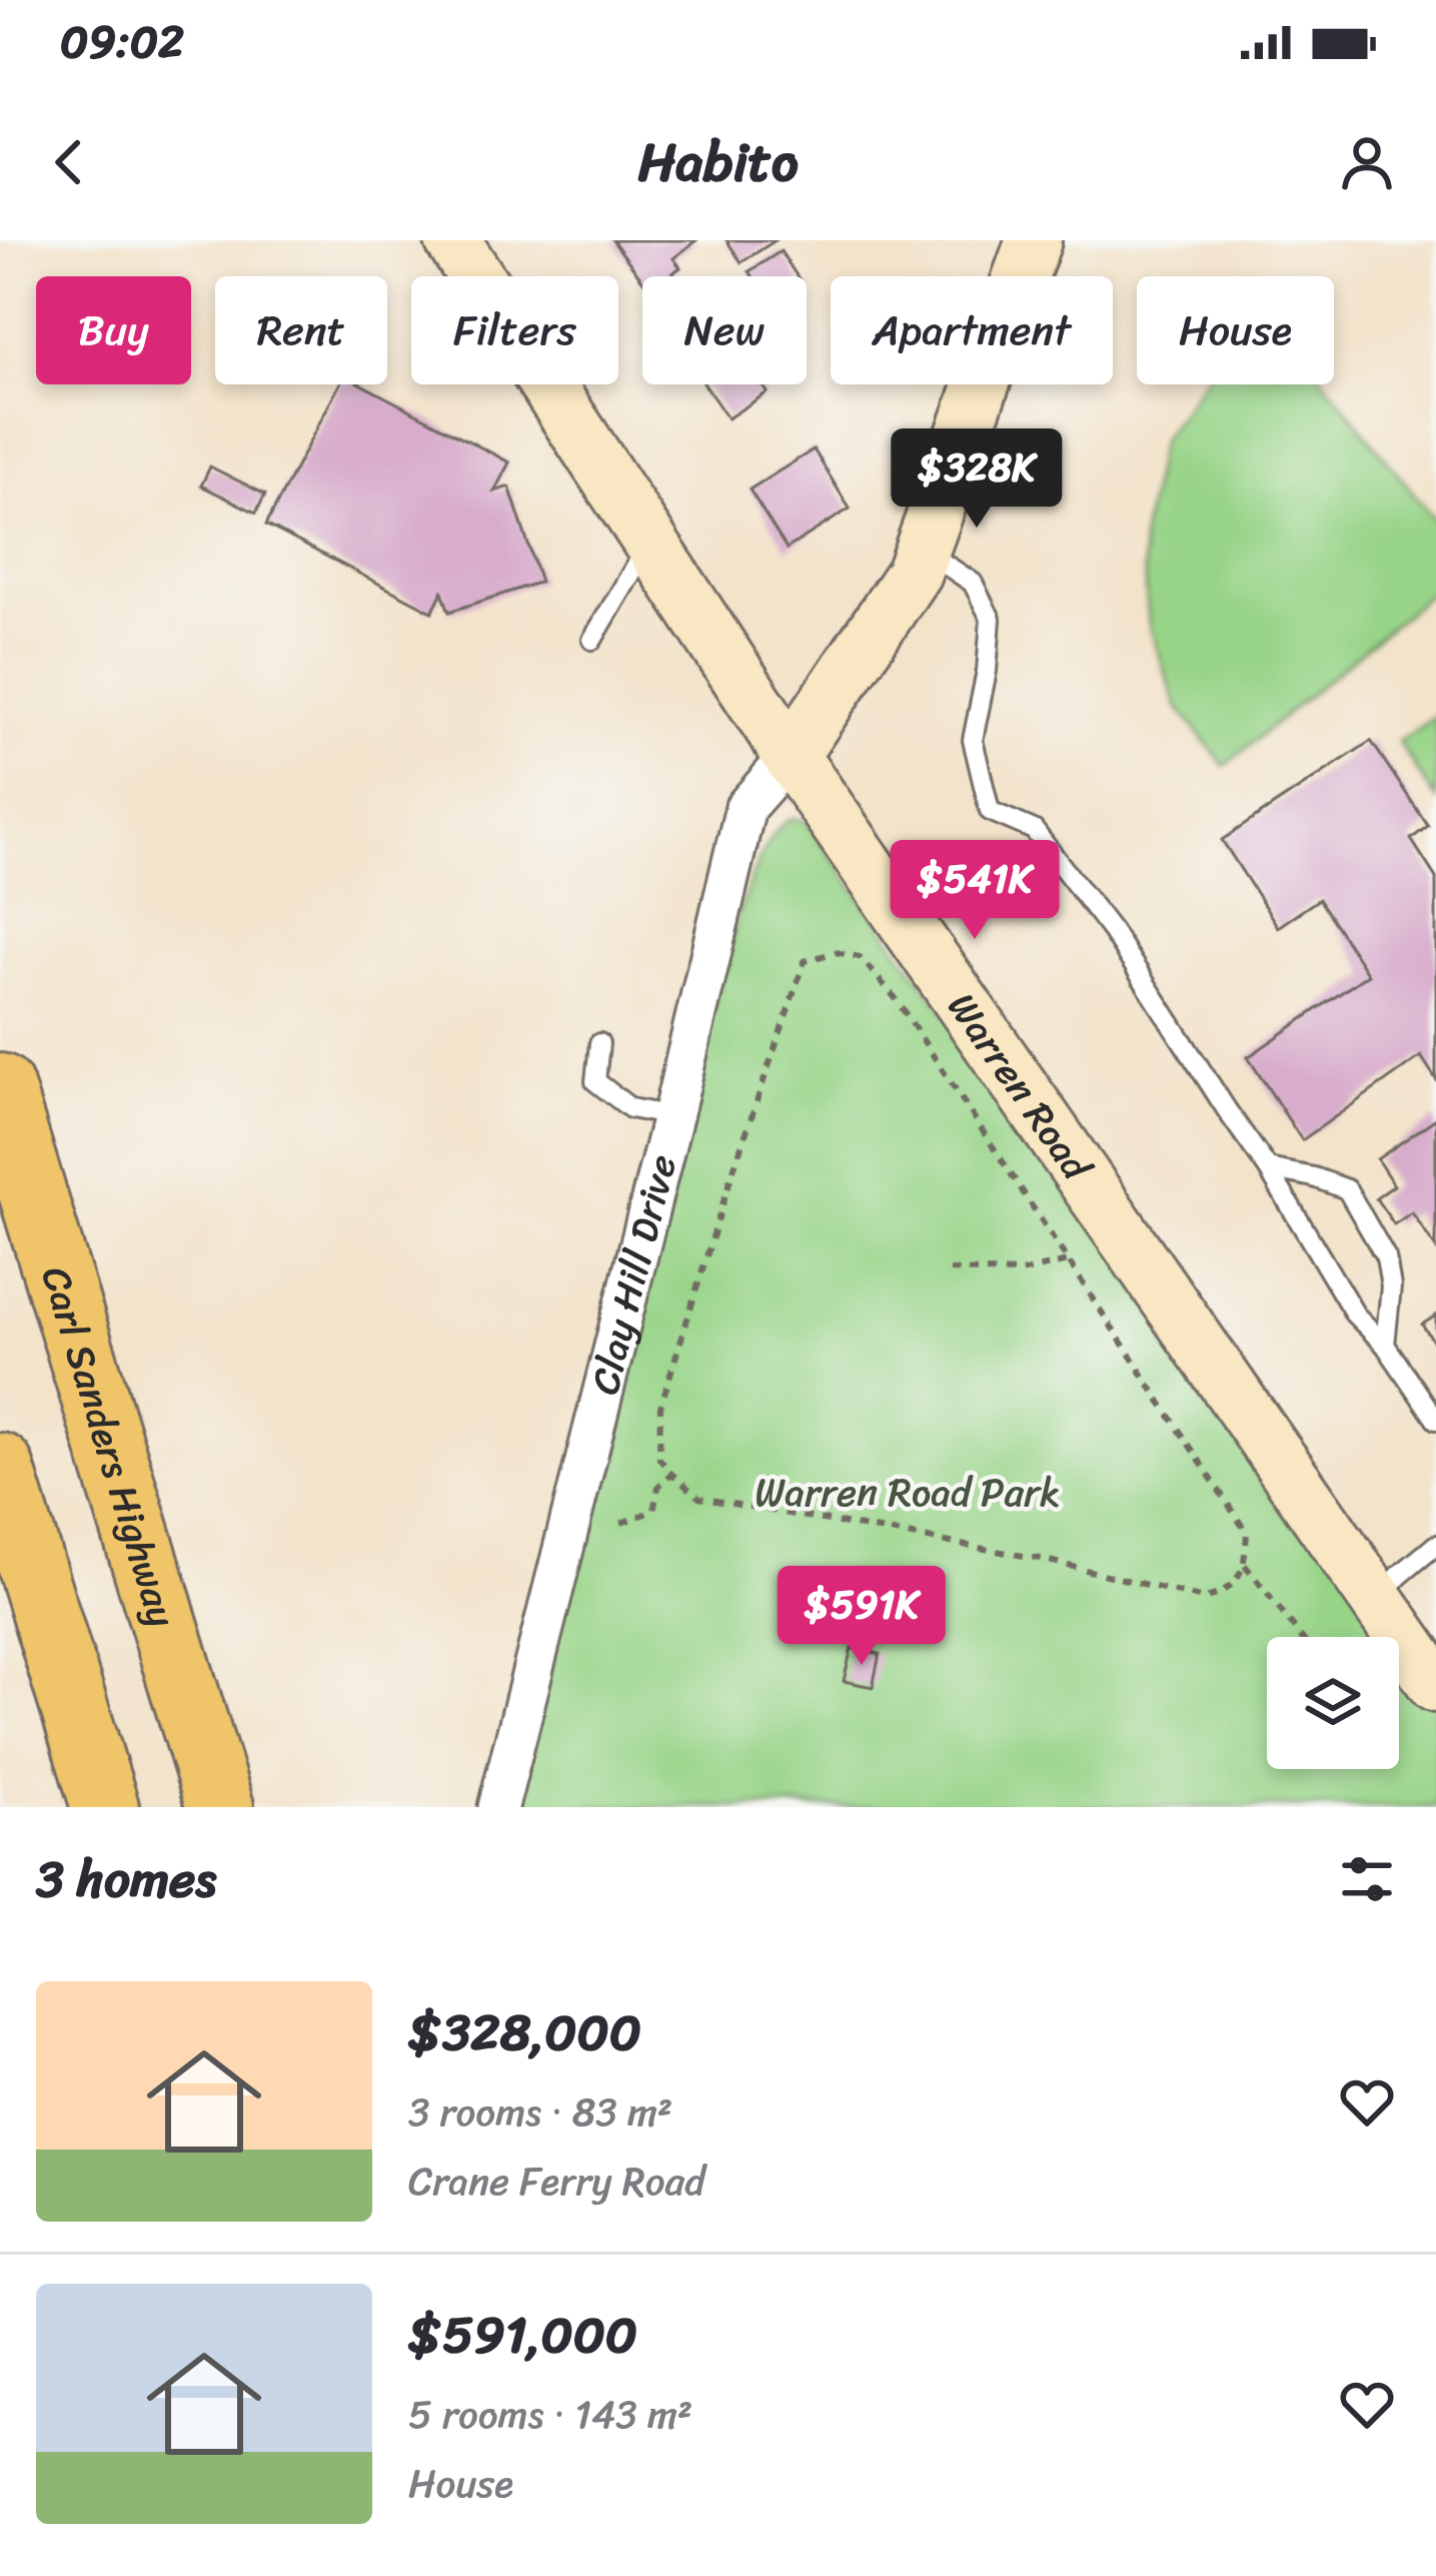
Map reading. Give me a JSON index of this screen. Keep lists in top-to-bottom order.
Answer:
{
  "streets": {
    "highway": ["Carl Sanders Highway"],
    "street": ["Warren Road", "Clay Hill Drive"]
  },
  "crossings": [
    ["Warren Road", "Clay Hill Drive"]
  ],
  "parks": ["Warren Road Park"],
  "page": {
    "status": "09:02",
    "header": "Habito",
    "chip": [
      "Buy",
      "Rent",
      "Filters",
      "New",
      "Apartment",
      "House"
    ],
    "price": ["$328K", "$541K", "$591K"],
    "heading": "3 homes",
    "list": [
      {
        "name": "$328,000",
        "note": "3 rooms · 83 m² · Crane Ferry Road"
      },
      {
        "name": "$591,000",
        "note": "5 rooms · 143 m² · House"
      }
    ]
  }
}
